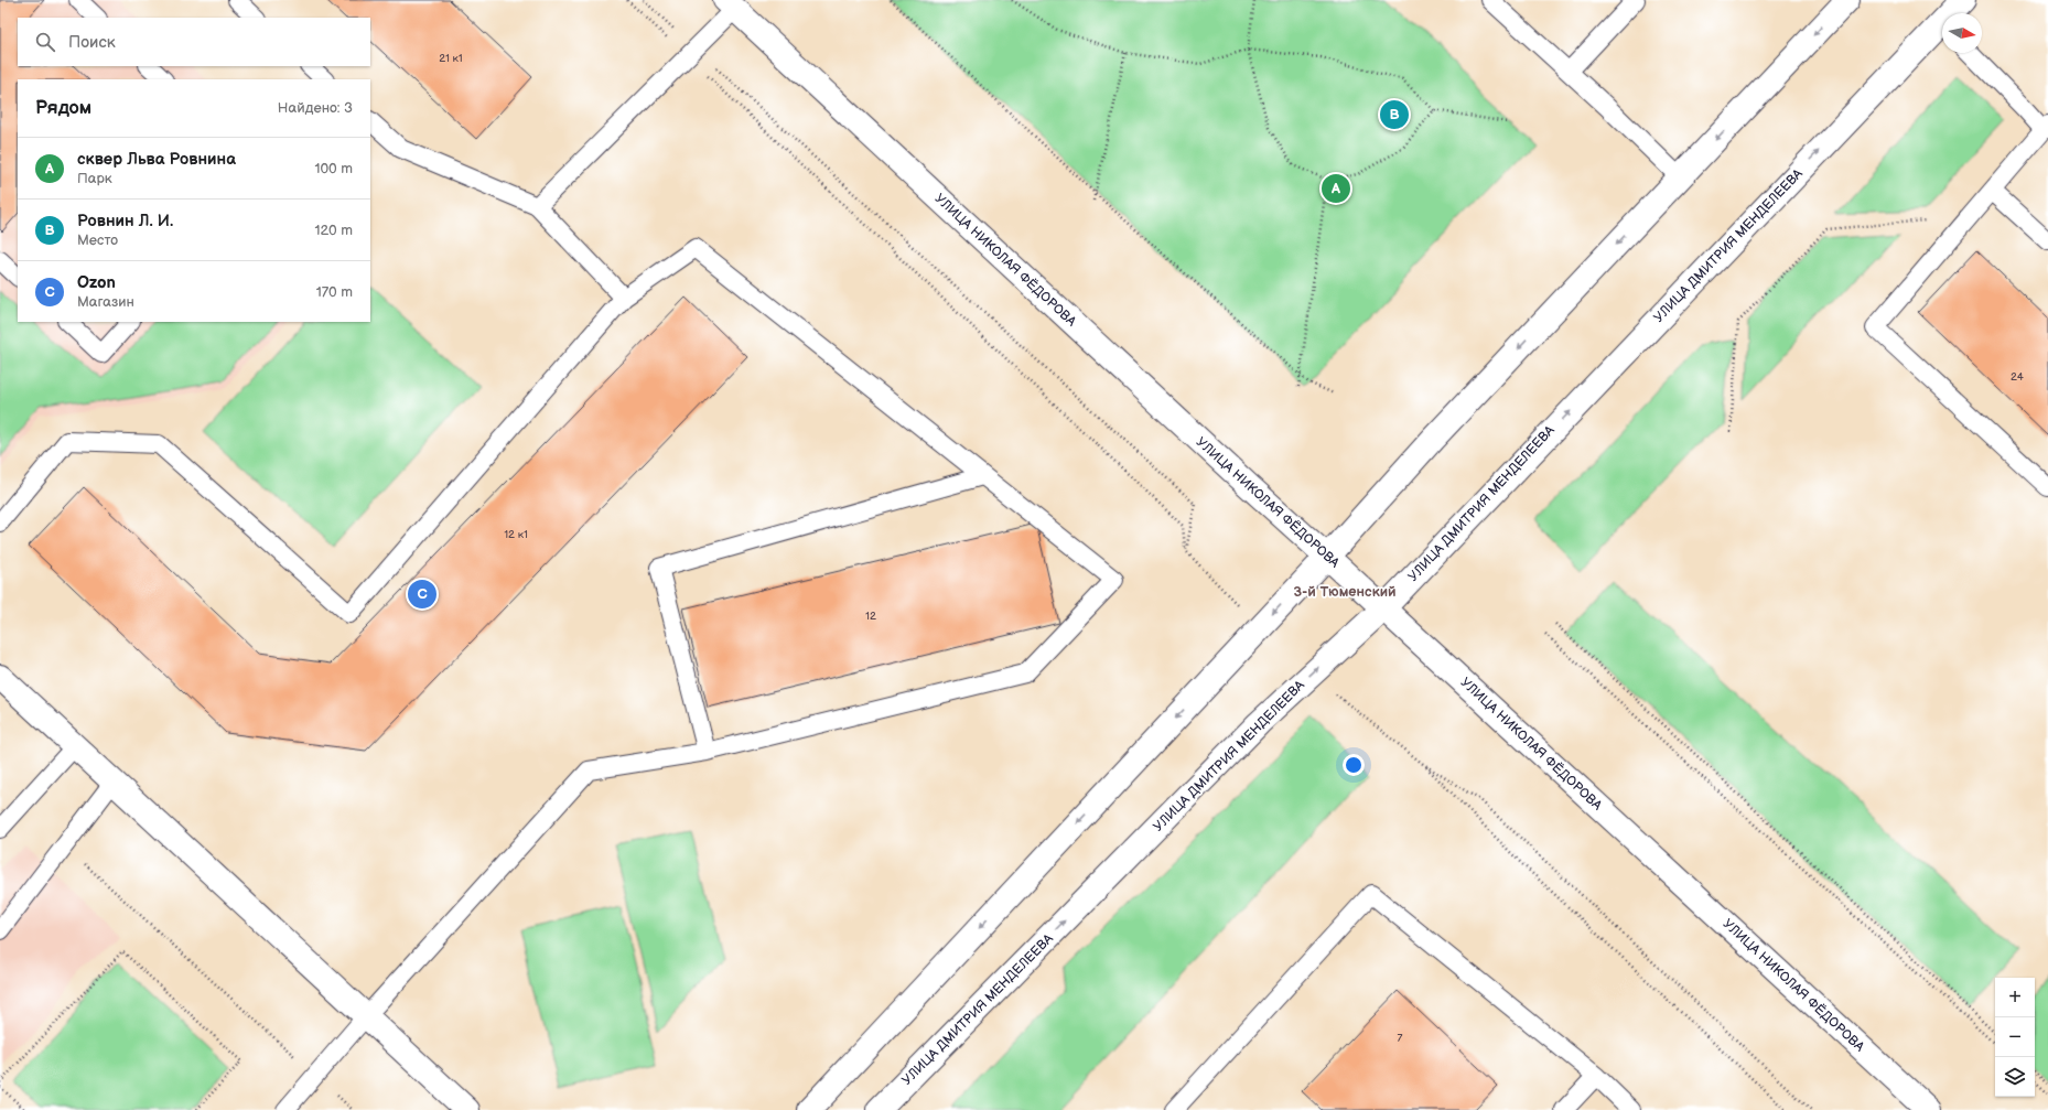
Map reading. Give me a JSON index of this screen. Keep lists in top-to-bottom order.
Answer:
{
  "streets": {
    "street": ["УЛИЦА ДМИТРИЯ МЕНДЕЛЕЕВА", "УЛИЦА НИКОЛАЯ ФЁДОРОВА"]
  },
  "crossings": [
    ["УЛИЦА ДМИТРИЯ МЕНДЕЛЕЕВА", "УЛИЦА НИКОЛАЯ ФЁДОРОВА"]
  ],
  "districts": ["3-й Тюменский"],
  "house_numbers": [
    "21 к1",
    "24",
    "12 к1",
    "12",
    "7"
  ],
  "north": "right",
  "page": {
    "search": "Поиск",
    "heading": ["Рядом", "Найдено: 3"],
    "pins": ["B", "A", "C"],
    "list": [
      {
        "mark": "A",
        "name": "сквер Льва Ровнина",
        "note": "Парк",
        "value": "100 m"
      },
      {
        "mark": "B",
        "name": "Ровнин Л. И.",
        "note": "Место",
        "value": "120 m"
      },
      {
        "mark": "C",
        "name": "Ozon",
        "note": "Магазин",
        "value": "170 m"
      }
    ],
    "map_buttons": ["+", "−"]
  }
}
